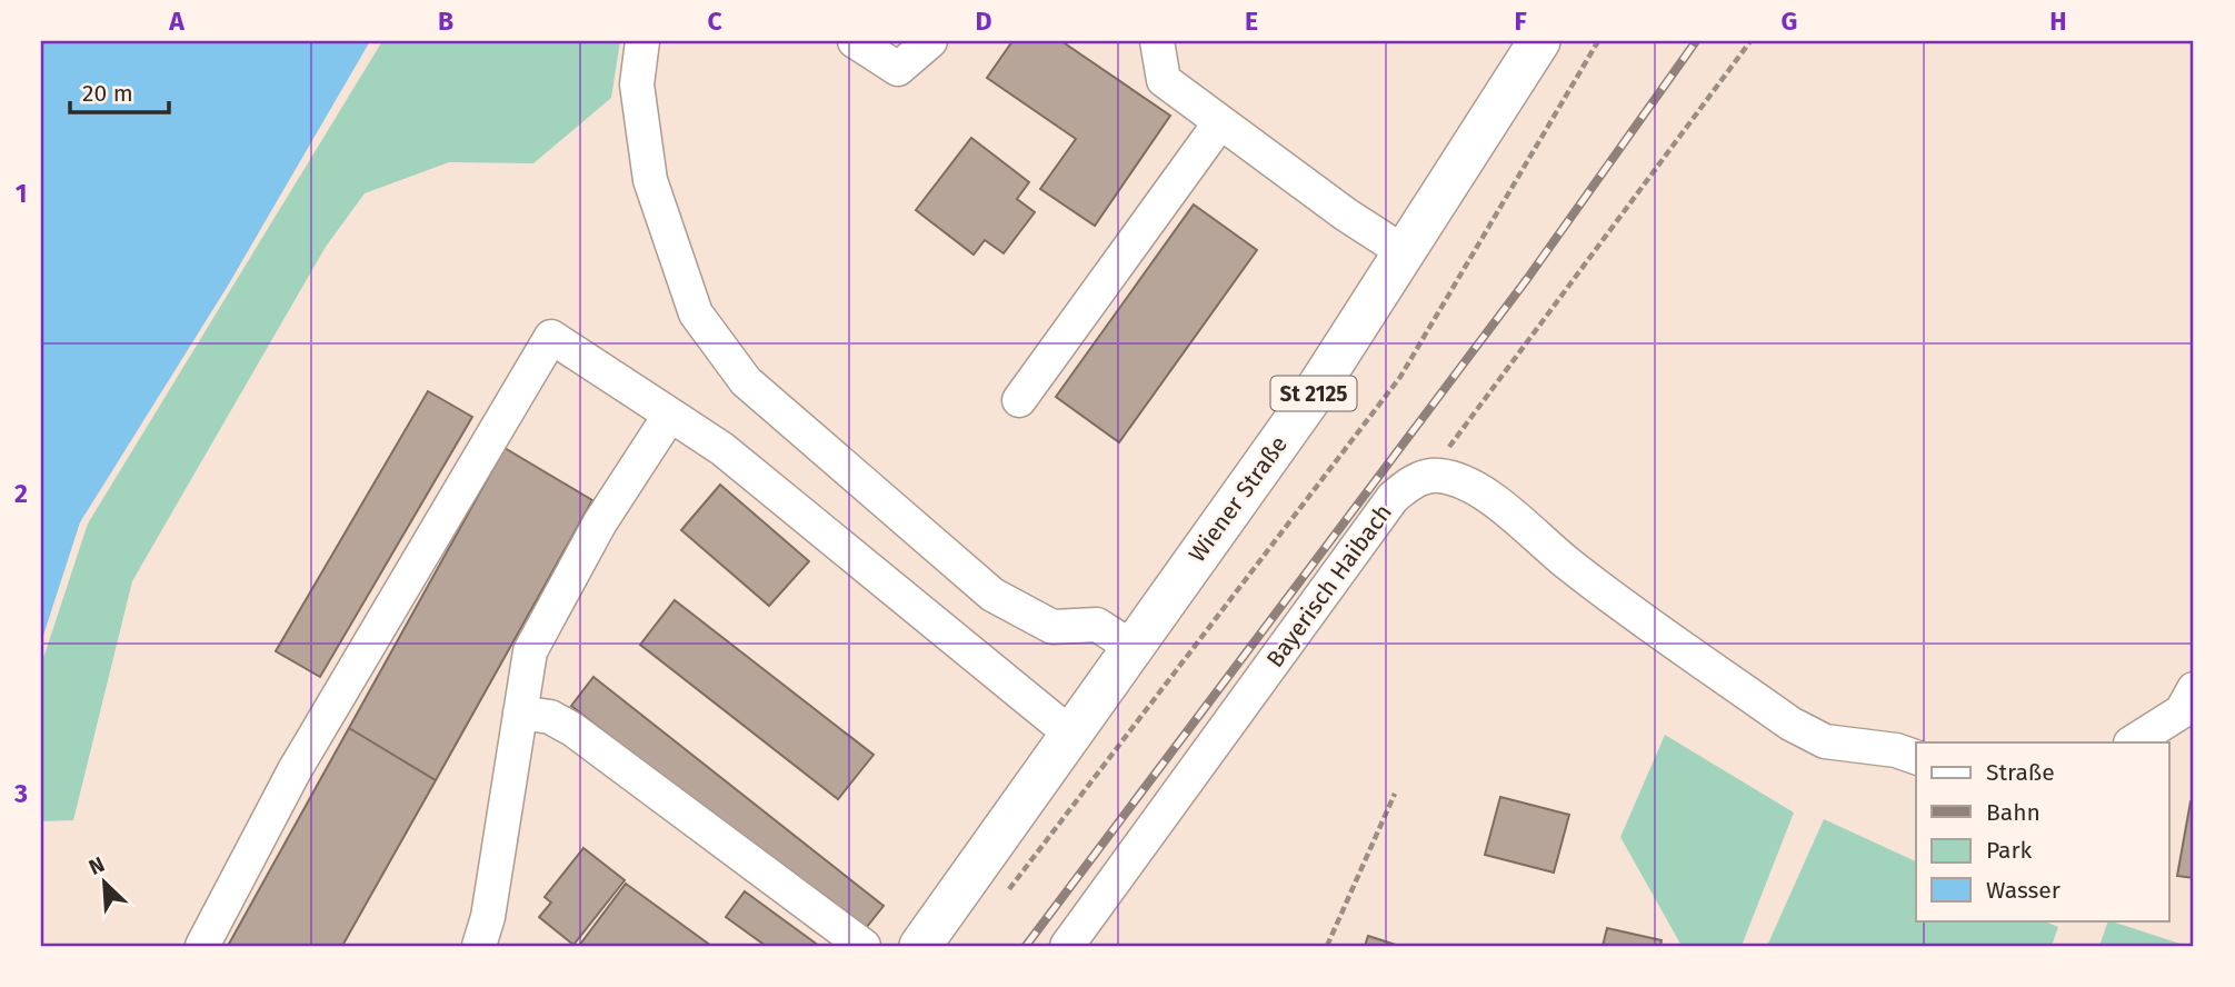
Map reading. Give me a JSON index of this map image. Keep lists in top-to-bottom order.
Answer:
{
  "streets": {
    "main road": ["St 2125", "Wiener Straße"],
    "street": ["Bayerisch Haibach"]
  },
  "legend": [
    "Straße",
    "Bahn",
    "Park",
    "Wasser"
  ],
  "scale_bar": "20 m",
  "north": "top left",
  "grid": {
    "columns": [
      "A",
      "B",
      "C",
      "D",
      "E",
      "F",
      "G",
      "H"
    ],
    "rows": ["1", "2", "3"]
  }
}
